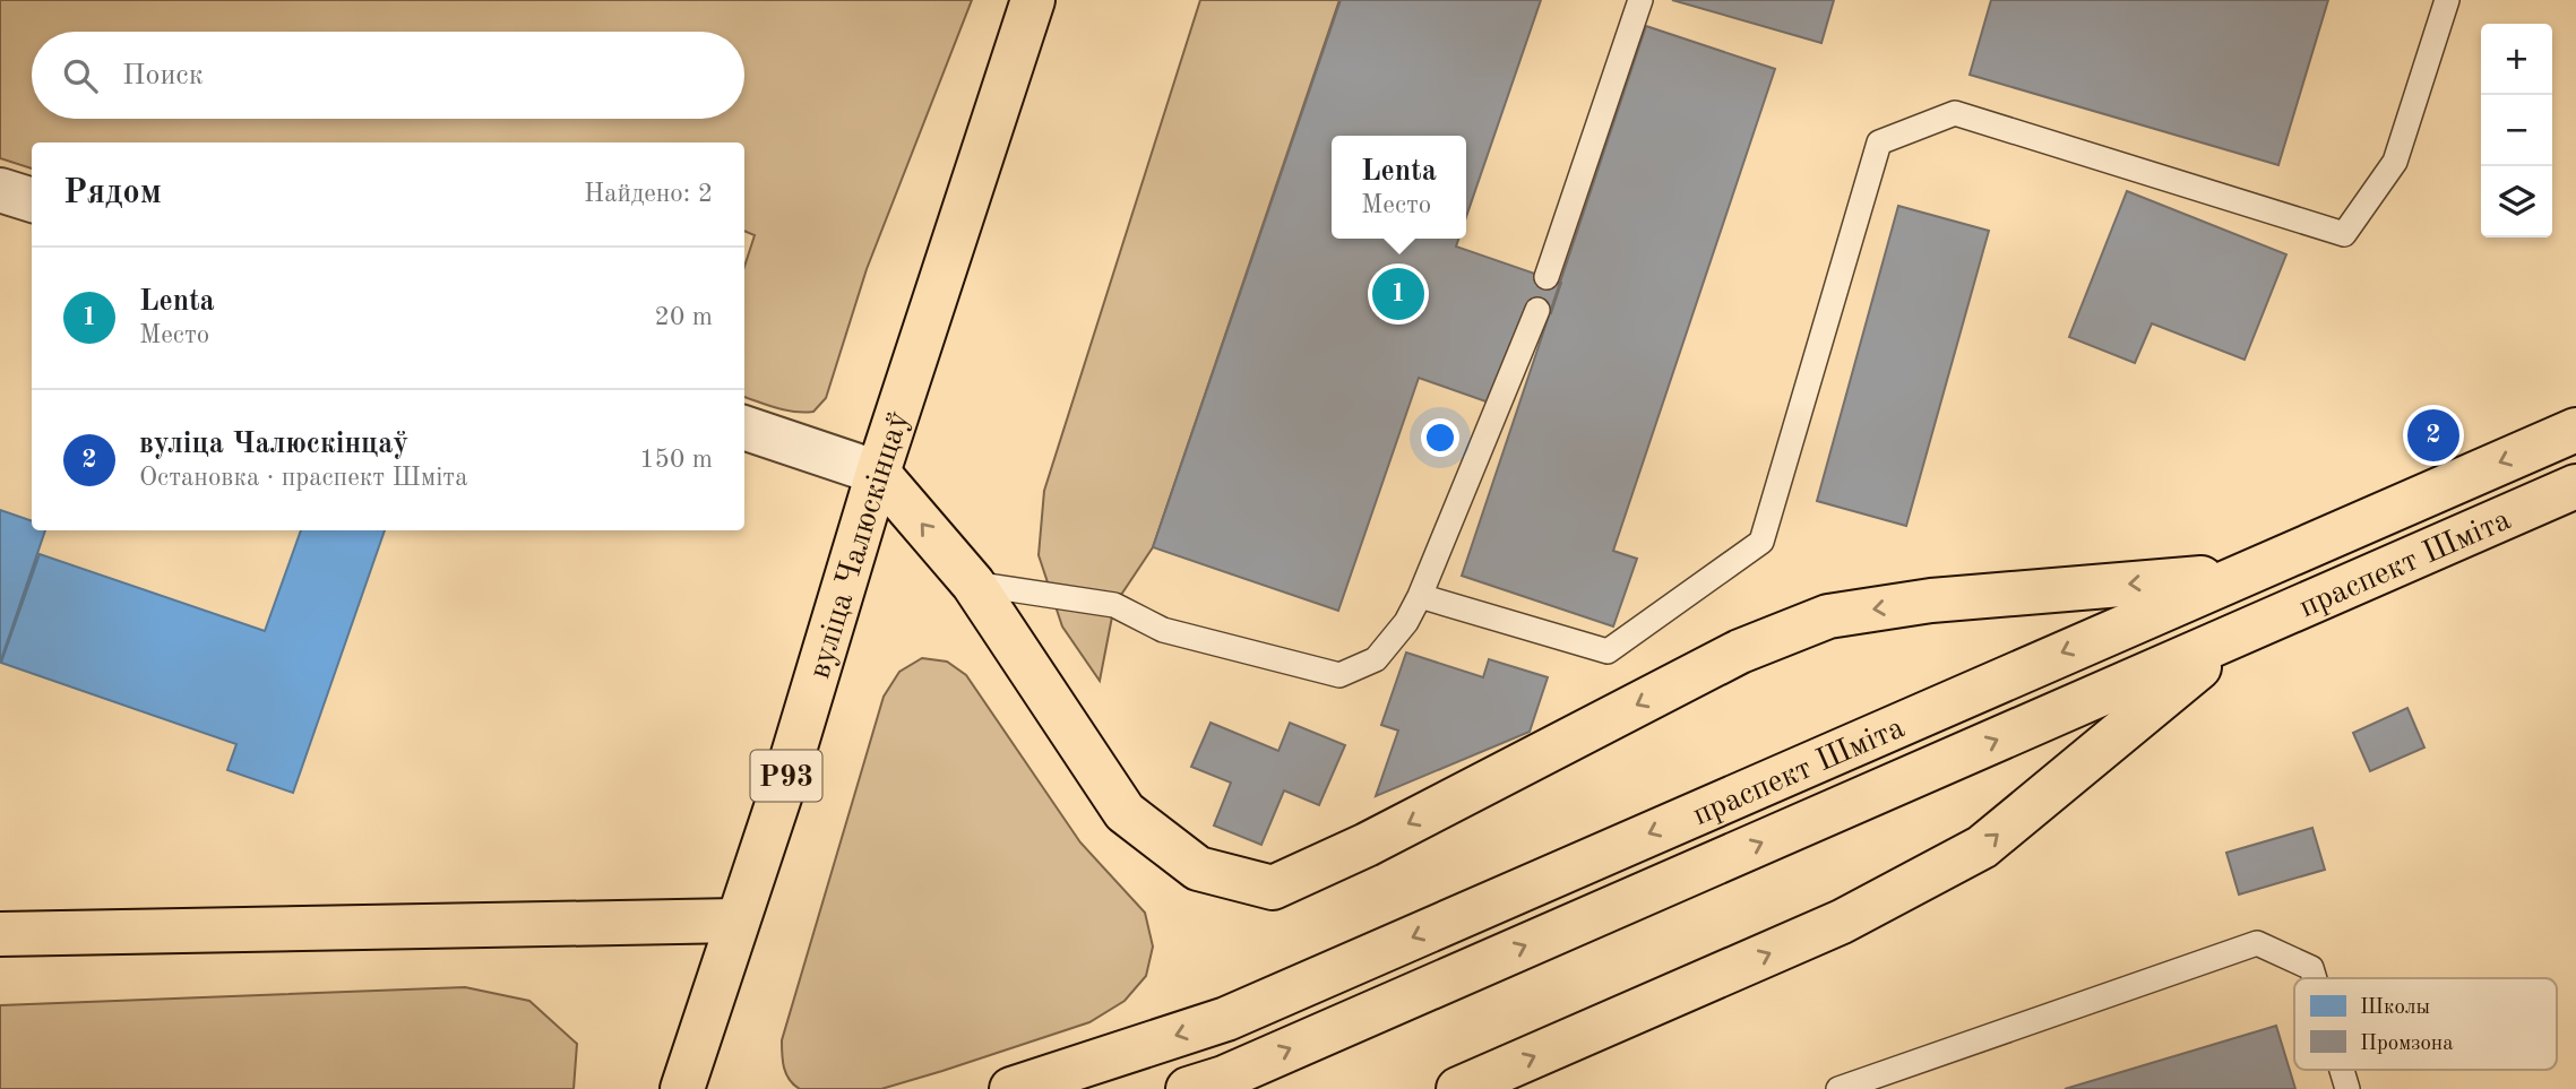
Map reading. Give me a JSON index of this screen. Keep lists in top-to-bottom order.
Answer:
{
  "streets": {
    "main road": ["вуліца Чалюскінцаў", "праспект Шміта", "Р93"]
  },
  "legend": ["Школы", "Промзона"],
  "page": {
    "map_buttons": ["+", "−"],
    "search": "Поиск",
    "popup": ["Lenta", "Место"],
    "heading": ["Рядом", "Найдено: 2"],
    "list": [
      {
        "mark": "1",
        "name": "Lenta",
        "note": "Место",
        "value": "20 m"
      },
      {
        "mark": "2",
        "name": "вуліца Чалюскінцаў",
        "note": "Остановка · праспект Шміта",
        "value": "150 m"
      }
    ],
    "pins": ["1", "2"]
  }
}
